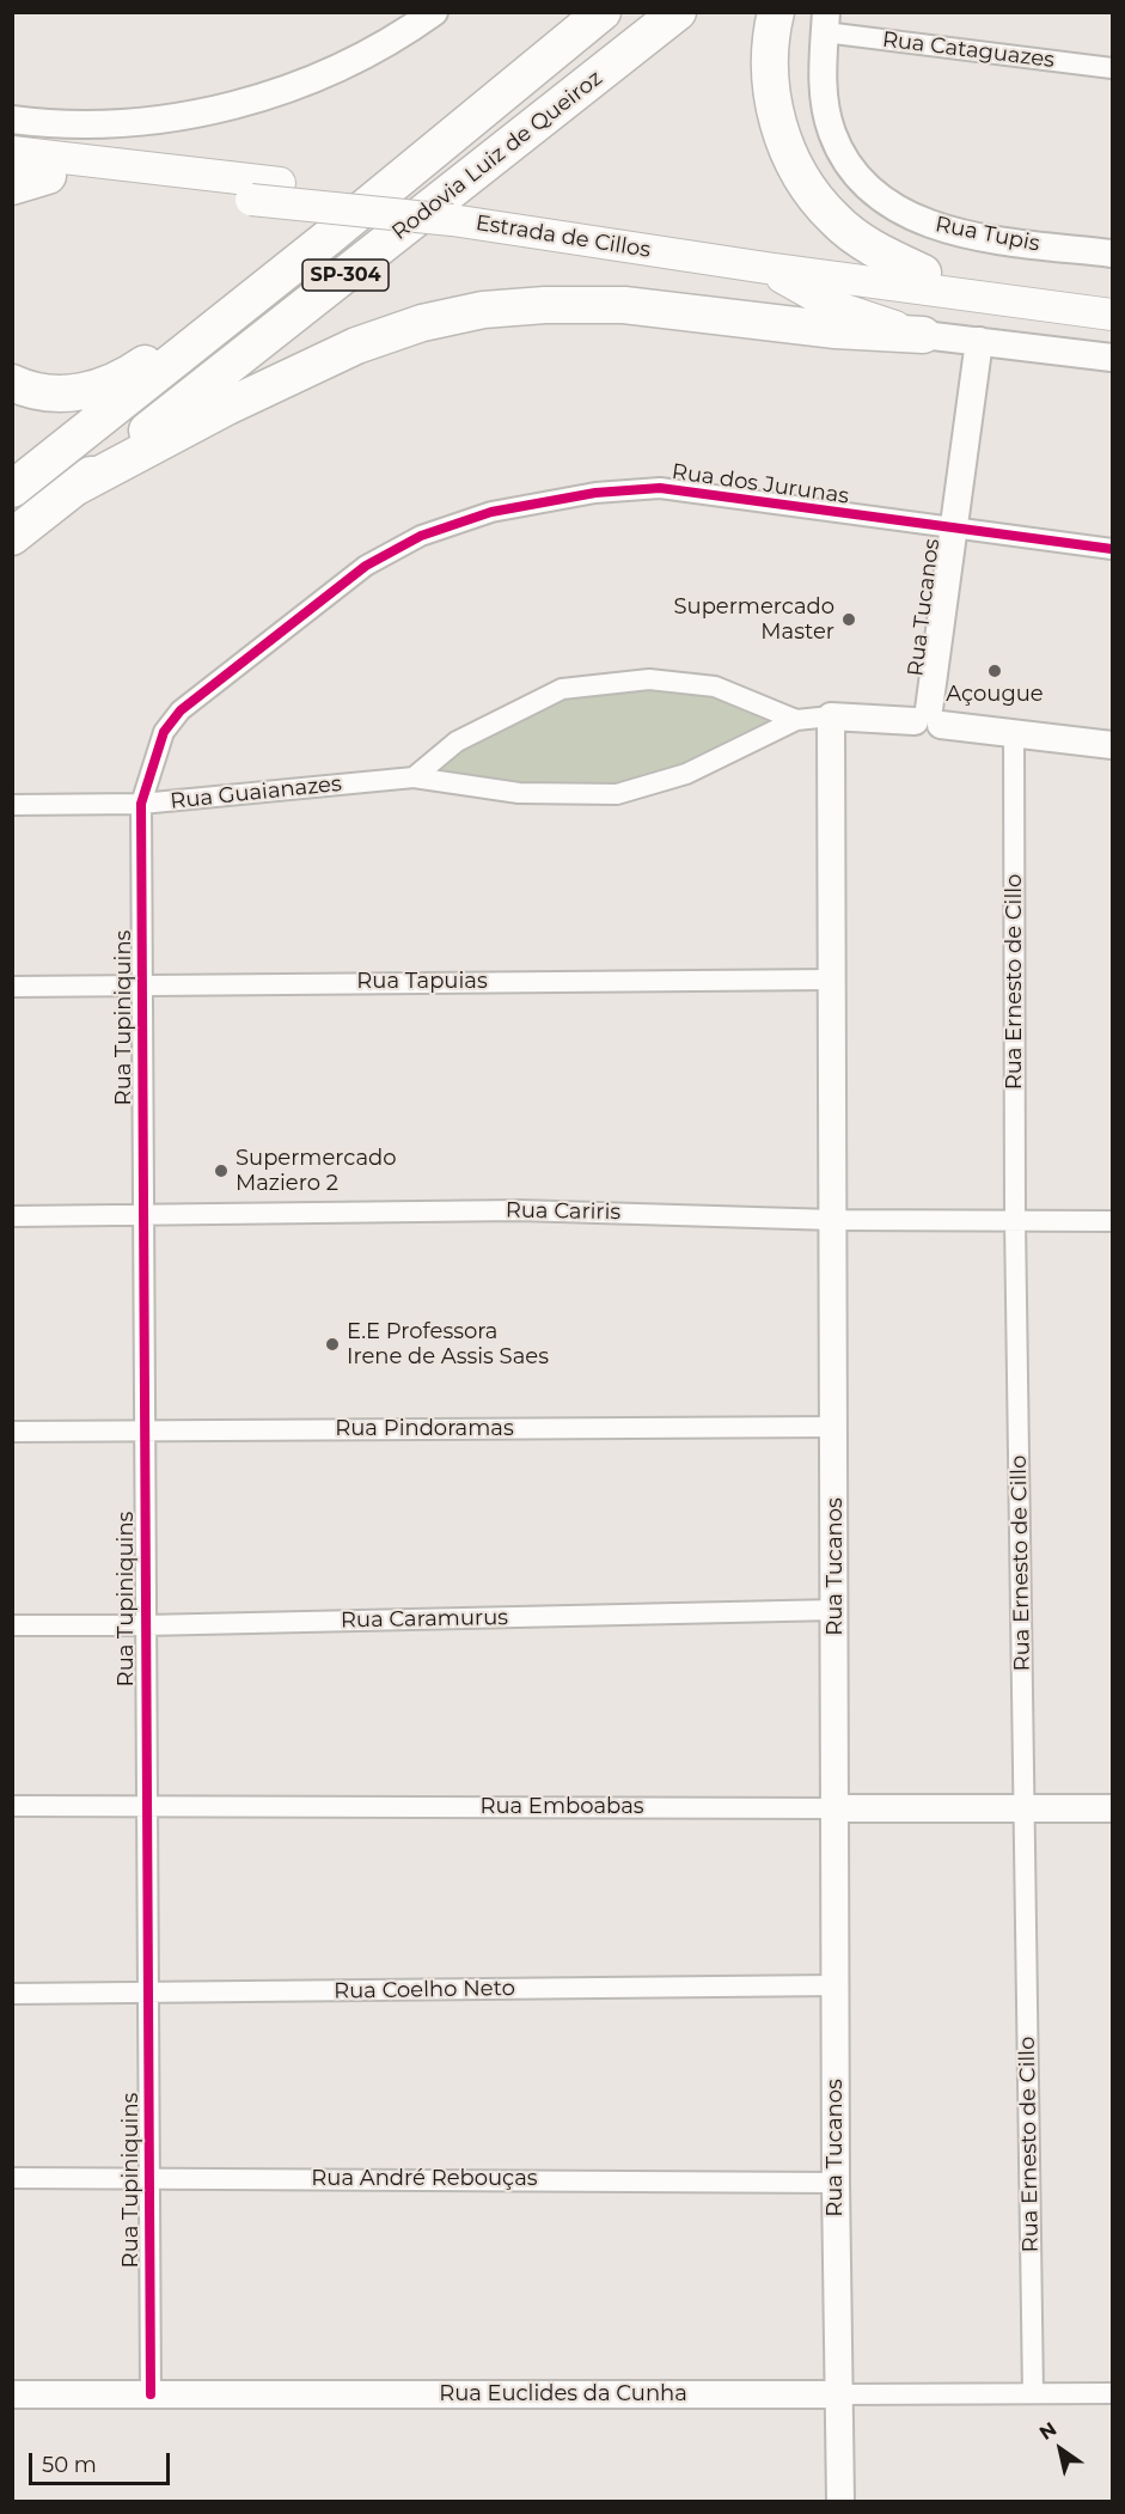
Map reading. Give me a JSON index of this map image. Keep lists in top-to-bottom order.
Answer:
{
  "streets": {
    "highway": ["Rodovia Luiz de Queiroz", "SP-304"],
    "main road": ["Estrada de Cillos"],
    "street": [
      "Rua Cataguazes",
      "Rua Tupis",
      "Rua dos Jurunas",
      "Rua Tucanos",
      "Rua Guaianazes",
      "Rua Tapuias",
      "Rua Ernesto de Cillo",
      "Rua Tupiniquins",
      "Rua Cariris",
      "Rua Pindoramas",
      "Rua Caramurus",
      "Rua Emboabas",
      "Rua Coelho Neto",
      "Rua André Rebouças",
      "Rua Euclides da Cunha"
    ]
  },
  "crossings": [
    ["Rua Cataguazes", "Rua Tupis"],
    ["Rua dos Jurunas", "Rua Tucanos"],
    ["Rua dos Jurunas", "Rua Guaianazes"],
    ["Rua dos Jurunas", "Rua Tupiniquins"],
    ["Rua Tucanos", "Rua Guaianazes"],
    ["Rua Tucanos", "Rua Tapuias"],
    ["Rua Tucanos", "Rua Cariris"],
    ["Rua Tucanos", "Rua Pindoramas"],
    ["Rua Tucanos", "Rua Caramurus"],
    ["Rua Tucanos", "Rua Emboabas"],
    ["Rua Tucanos", "Rua Coelho Neto"],
    ["Rua Tucanos", "Rua André Rebouças"],
    ["Rua Tucanos", "Rua Euclides da Cunha"],
    ["Rua Guaianazes", "Rua Tupiniquins"],
    ["Rua Tapuias", "Rua Tupiniquins"],
    ["Rua Ernesto de Cillo", "Rua Cariris"],
    ["Rua Ernesto de Cillo", "Rua Emboabas"],
    ["Rua Ernesto de Cillo", "Rua Euclides da Cunha"],
    ["Rua Tupiniquins", "Rua Cariris"],
    ["Rua Tupiniquins", "Rua Pindoramas"],
    ["Rua Tupiniquins", "Rua Caramurus"],
    ["Rua Tupiniquins", "Rua Emboabas"],
    ["Rua Tupiniquins", "Rua Coelho Neto"],
    ["Rua Tupiniquins", "Rua André Rebouças"],
    ["Rua Tupiniquins", "Rua Euclides da Cunha"]
  ],
  "places": [
    "Supermercado Master",
    "Açougue",
    "Supermercado Maziero 2",
    "E.E Professora Irene de Assis Saes"
  ],
  "scale_bar": "50 m",
  "north": "top left"
}
